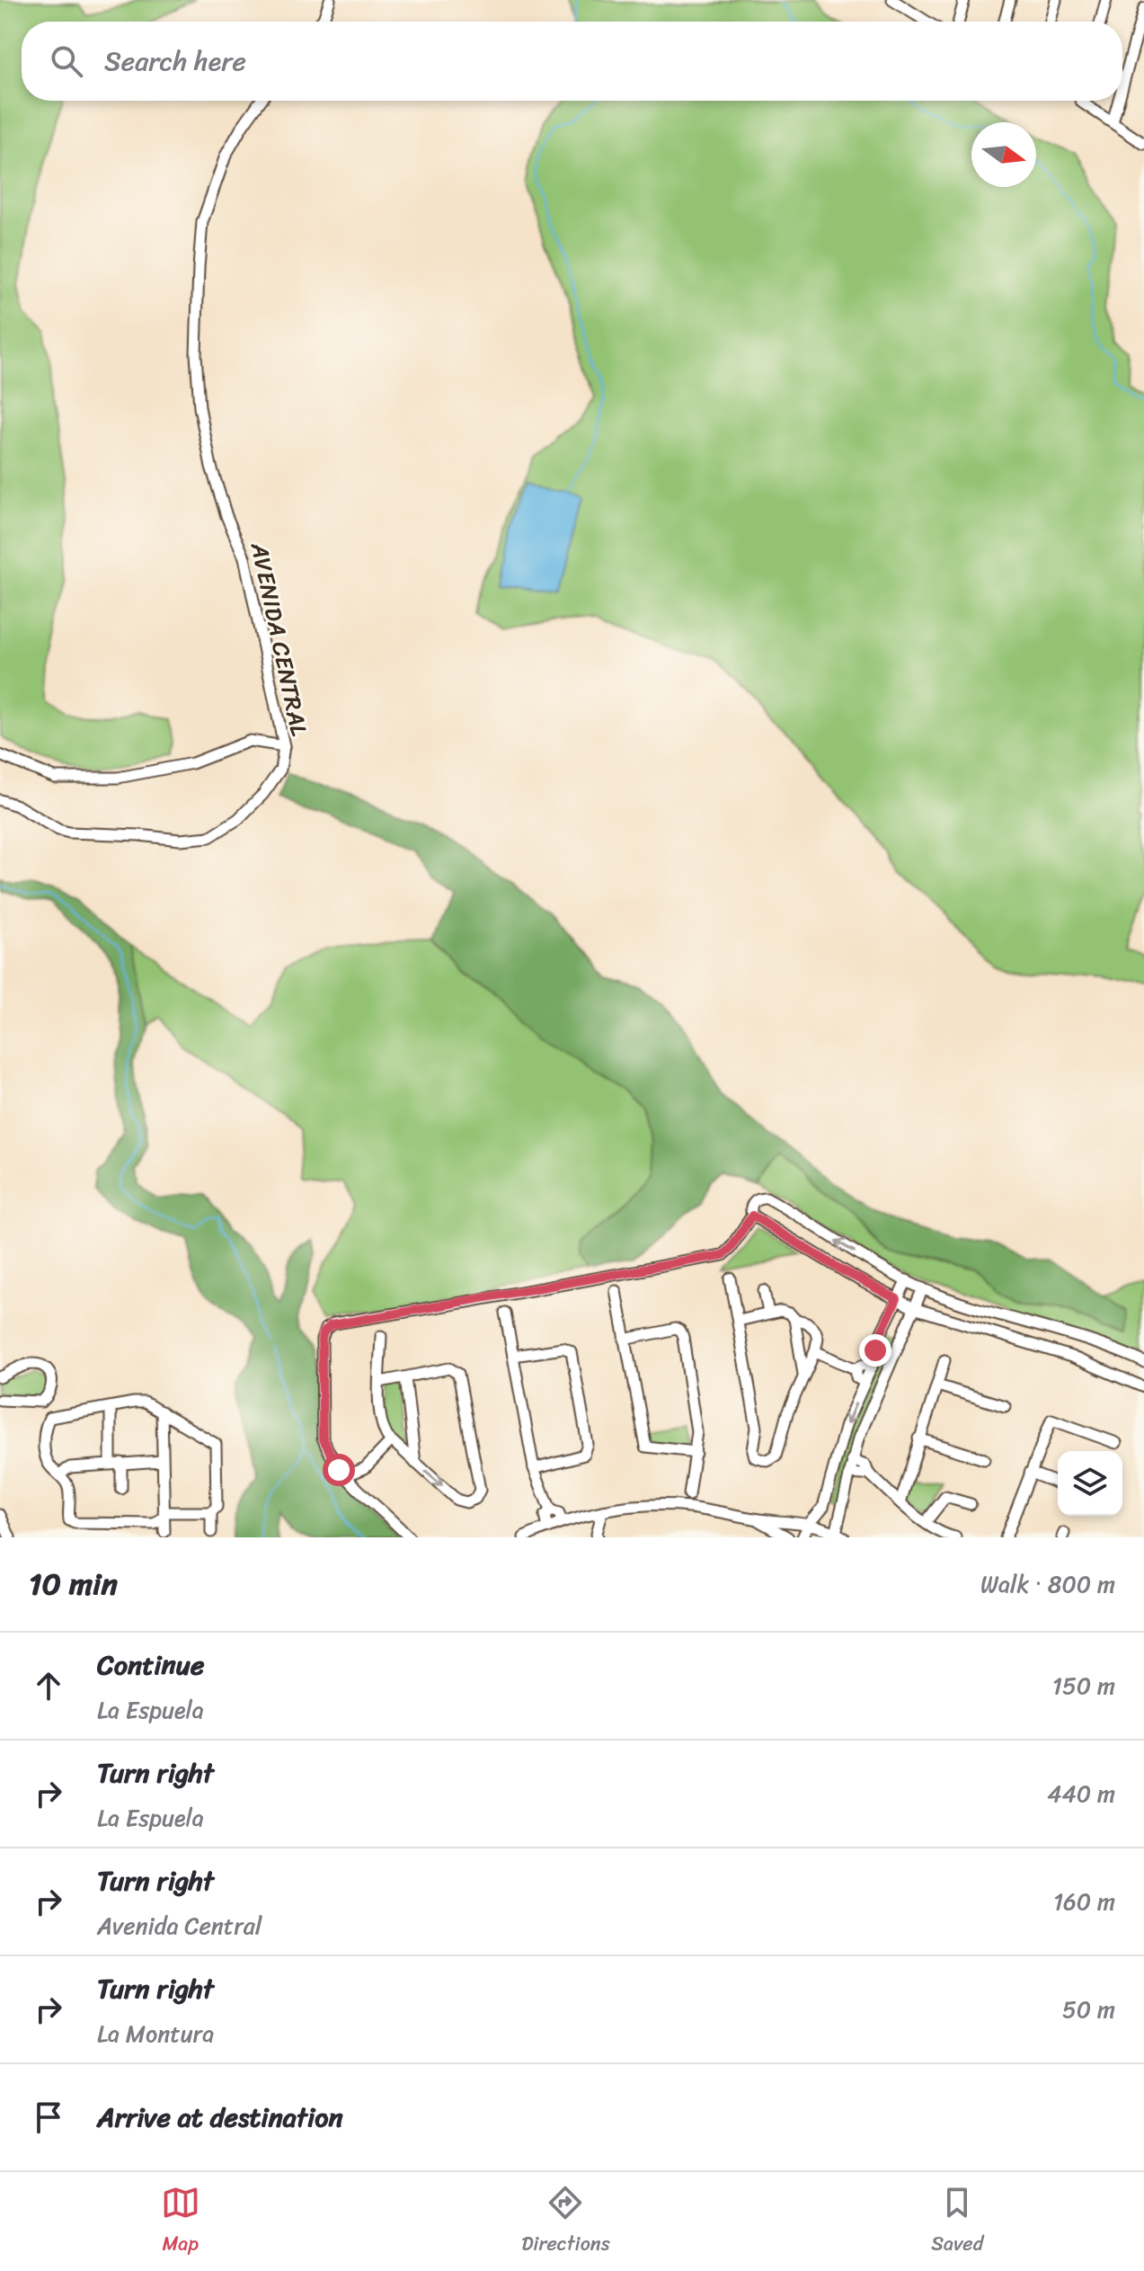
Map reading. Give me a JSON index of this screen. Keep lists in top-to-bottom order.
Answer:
{
  "streets": {
    "street": ["AVENIDA CENTRAL"]
  },
  "north": "right",
  "page": {
    "search": "Search here",
    "heading": ["10 min", "Walk · 800 m"],
    "list": [
      ["Continue", "La Espuela", "150 m"],
      ["Turn right", "La Espuela", "440 m"],
      ["Turn right", "Avenida Central", "160 m"],
      ["Turn right", "La Montura", "50 m"],
      "Arrive at destination"
    ],
    "nav": ["Map", "Directions", "Saved"]
  }
}
